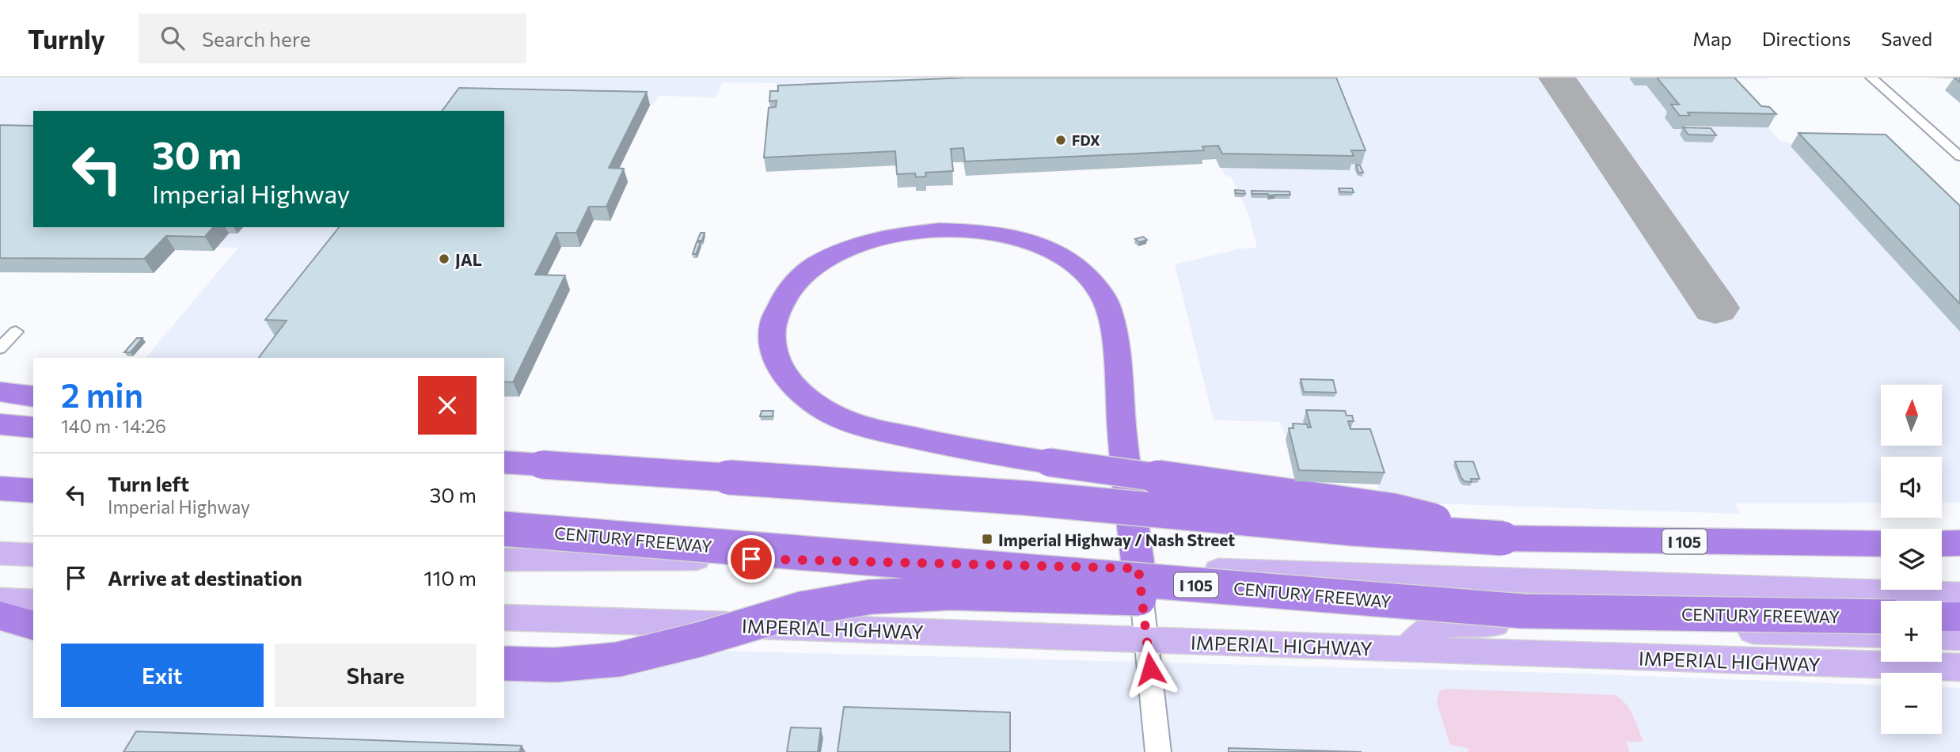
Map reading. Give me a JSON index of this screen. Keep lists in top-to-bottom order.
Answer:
{
  "streets": {
    "highway": ["CENTURY FREEWAY", "I 105"],
    "main road": ["IMPERIAL HIGHWAY"]
  },
  "places": {
    "other": ["FDX", "JAL"],
    "transit": ["Imperial Highway / Nash Street"]
  },
  "north": "top",
  "page": {
    "header": "Turnly",
    "search": "Search here",
    "nav": ["Map", "Directions", "Saved"],
    "turn": ["30 m", "Imperial Highway"],
    "heading": ["2 min", "140 m · 14:26"],
    "map_buttons": ["+", "−"],
    "list": [
      {
        "name": "Turn left",
        "note": "Imperial Highway",
        "value": "30 m"
      },
      {
        "name": "Arrive at destination",
        "value": "110 m"
      }
    ],
    "buttons": ["Exit", "Share"]
  }
}
